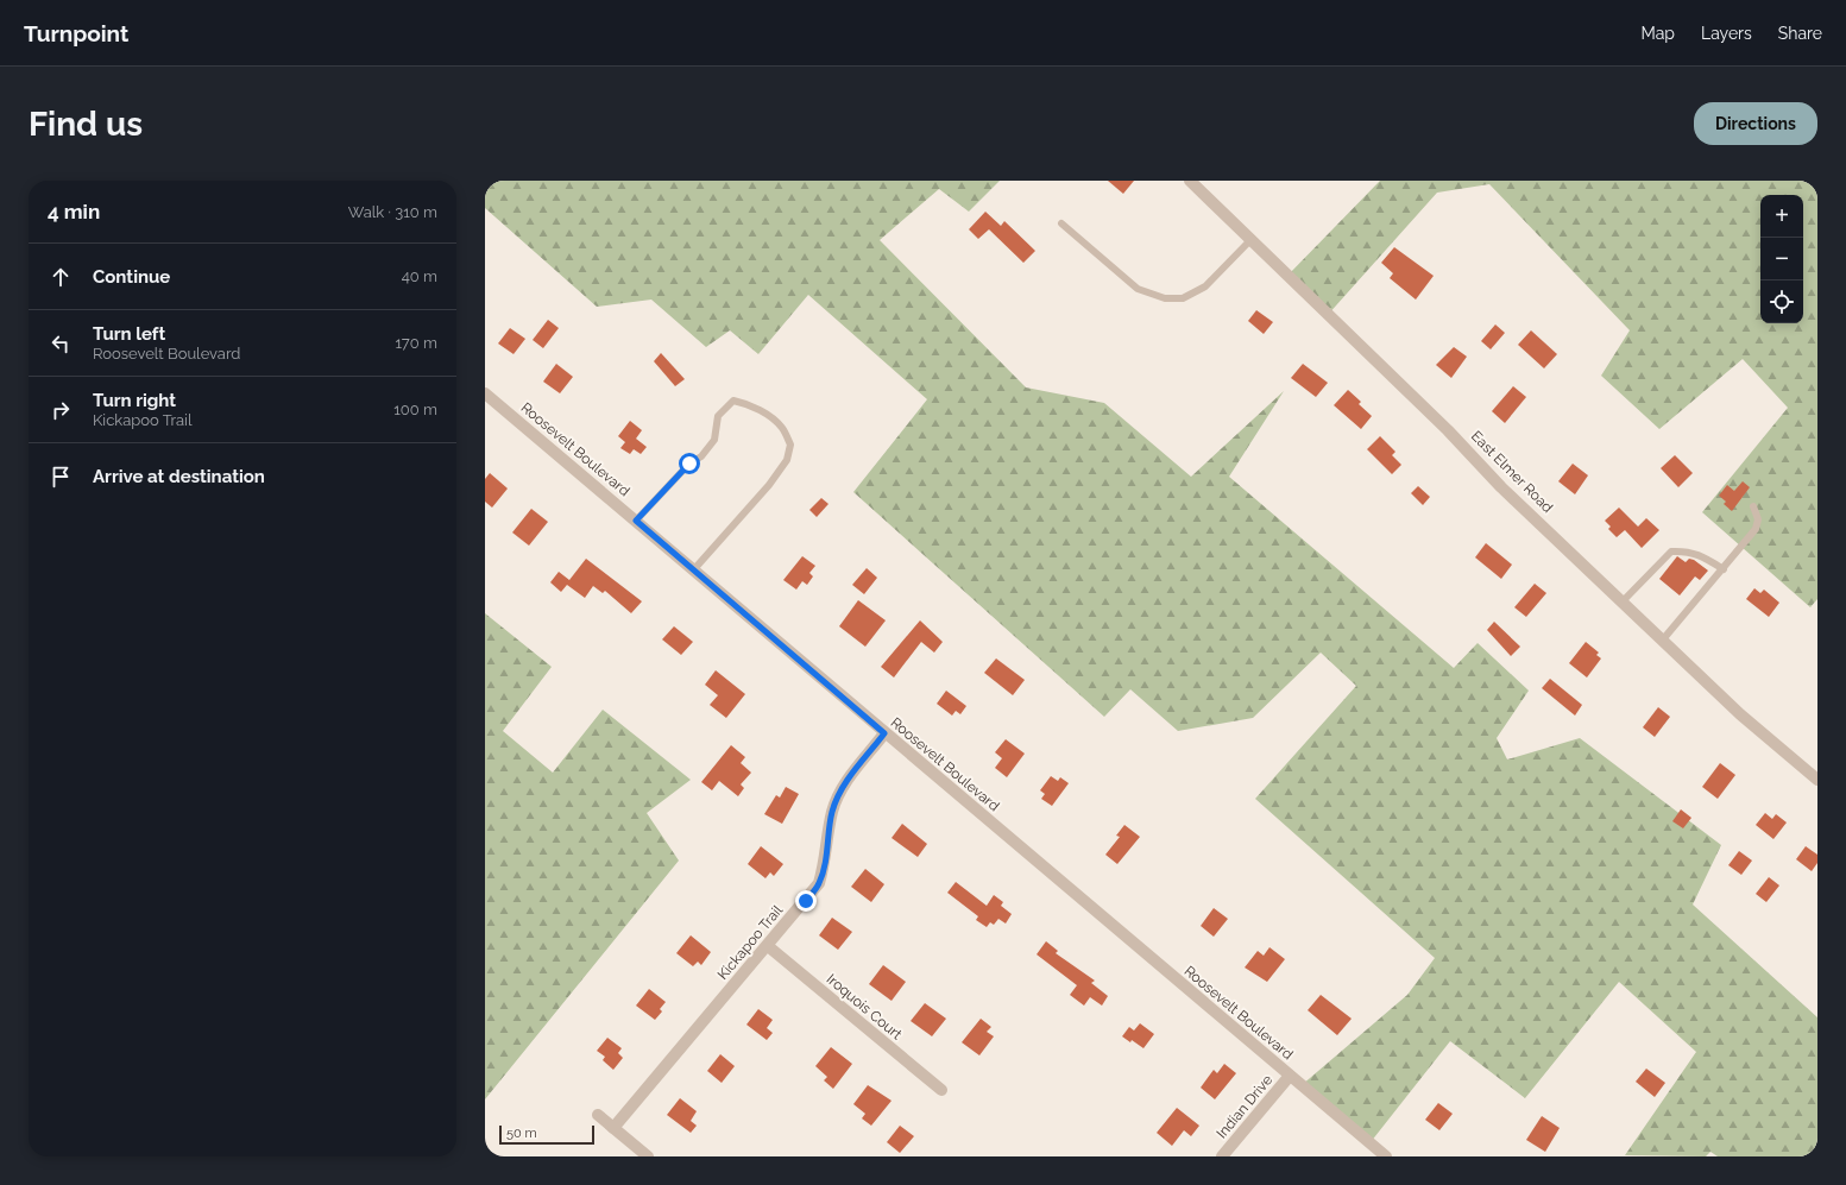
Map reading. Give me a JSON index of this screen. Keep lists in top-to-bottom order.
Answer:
{
  "streets": {
    "street": [
      "Roosevelt Boulevard",
      "East Elmer Road",
      "Kickapoo Trail",
      "Iroquois Court",
      "Indian Drive"
    ]
  },
  "crossings": [
    ["Roosevelt Boulevard", "Kickapoo Trail"],
    ["Roosevelt Boulevard", "Indian Drive"],
    ["Kickapoo Trail", "Iroquois Court"]
  ],
  "scale_bar": "50 m",
  "page": {
    "header": "Turnpoint",
    "nav": ["Map", "Layers", "Share"],
    "buttons": "Directions",
    "title": "Find us",
    "heading": ["4 min", "Walk · 310 m"],
    "map_buttons": ["+", "−"],
    "list": [
      ["Continue", "40 m"],
      ["Turn left", "Roosevelt Boulevard", "170 m"],
      ["Turn right", "Kickapoo Trail", "100 m"],
      "Arrive at destination"
    ],
    "scale": "50 m"
  }
}
